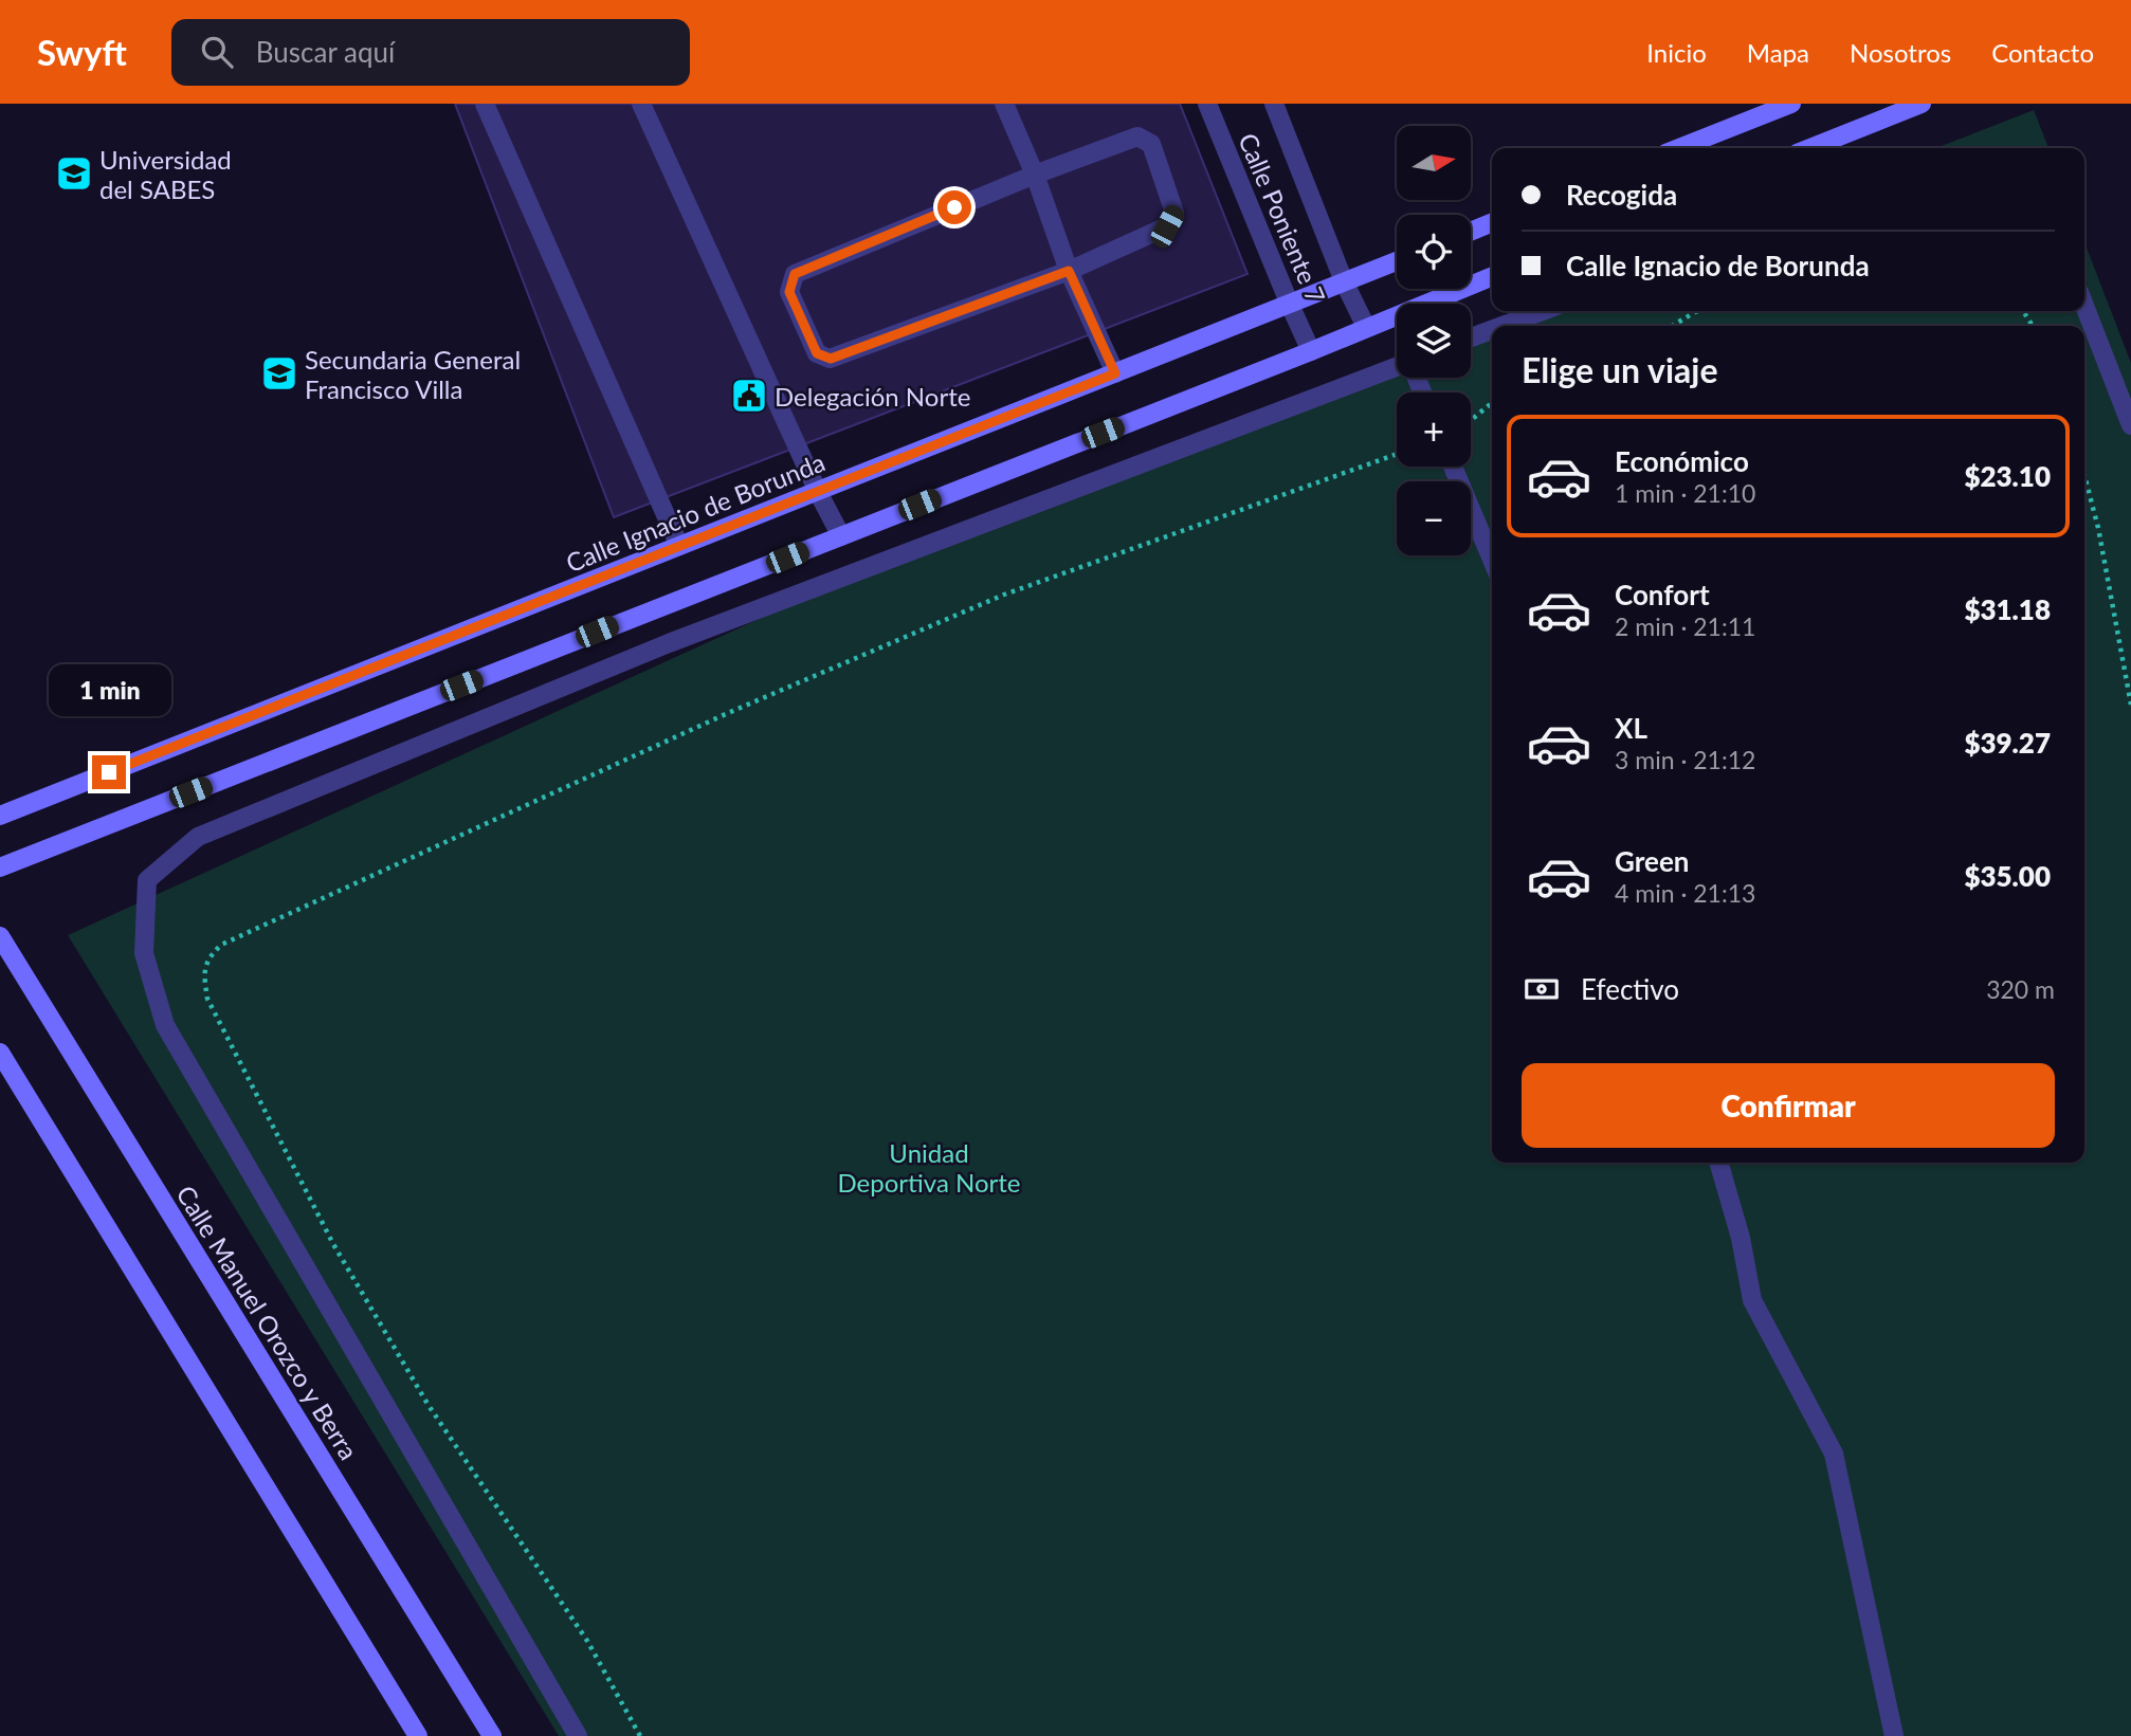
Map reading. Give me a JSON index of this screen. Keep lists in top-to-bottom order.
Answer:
{
  "streets": {
    "street": ["Calle Poniente 7", "Calle Ignacio de Borunda", "Calle Manuel Orozco y Berra"]
  },
  "crossings": [
    ["Calle Poniente 7", "Calle Ignacio de Borunda"]
  ],
  "parks": ["Unidad Deportiva Norte"],
  "places": {
    "school or university": ["Universidad del SABES", "Secundaria General Francisco Villa"],
    "public building": ["Delegación Norte"]
  },
  "north": "right",
  "page": {
    "header": "Swyft",
    "search": "Buscar aquí",
    "nav": [
      "Inicio",
      "Mapa",
      "Nosotros",
      "Contacto"
    ],
    "map_buttons": ["+", "−"],
    "banner": ["Recogida", "Calle Ignacio de Borunda"],
    "heading": "Elige un viaje",
    "list": [
      {
        "name": "Económico",
        "note": "1 min · 21:10",
        "value": "$23.10"
      },
      {
        "name": "Confort",
        "note": "2 min · 21:11",
        "value": "$31.18"
      },
      {
        "name": "XL",
        "note": "3 min · 21:12",
        "value": "$39.27"
      },
      {
        "name": "Green",
        "note": "4 min · 21:13",
        "value": "$35.00"
      }
    ],
    "bubble": "1 min",
    "pay": ["Efectivo", "320 m"],
    "buttons": "Confirmar"
  }
}
